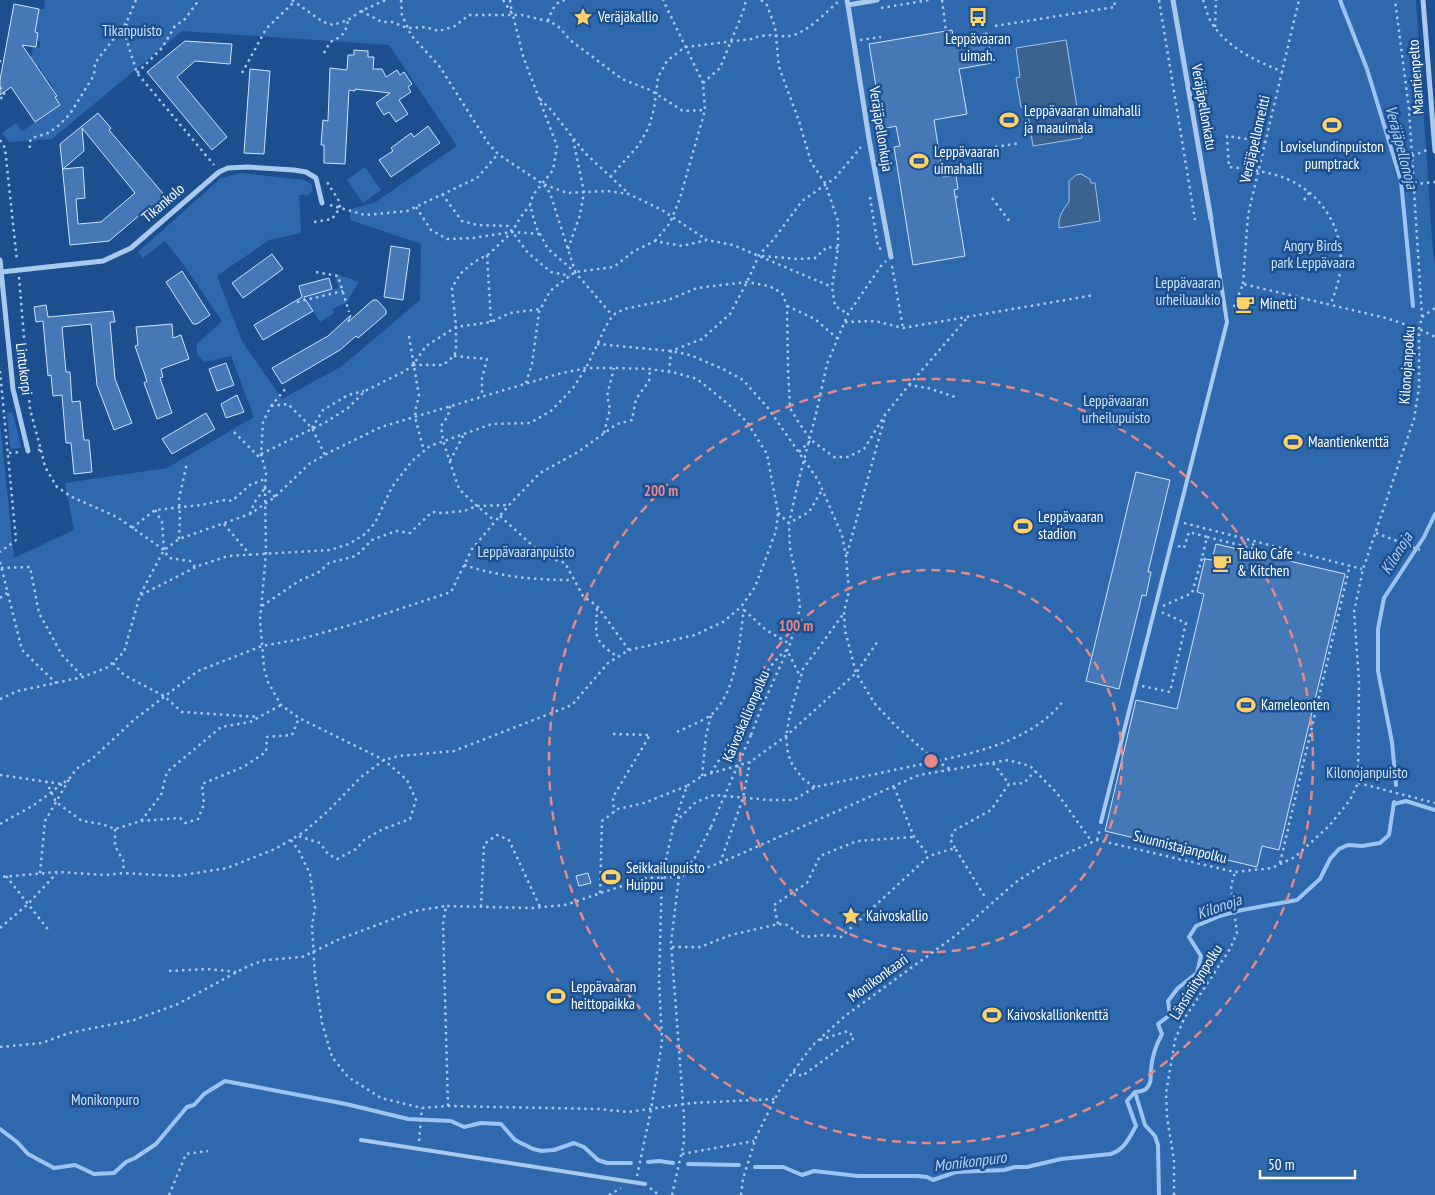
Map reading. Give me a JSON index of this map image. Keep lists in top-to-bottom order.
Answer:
{
  "streets": {
    "street": [
      "Maantienpelto",
      "Veräjäpellonkatu",
      "Veräjäpellonkuja",
      "Tikankolo",
      "Lintukorpi"
    ],
    "path": [
      "Veräjäpellonreitti",
      "Kilonojanpolku",
      "Kaivoskallionpolku",
      "Suunnistajanpolku",
      "Monikonkaari",
      "Länsiniitynpolku"
    ]
  },
  "crossings": [
    ["Veräjäpellonkuja", "Kaivoskallionpolku"],
    ["Tikankolo", "Lintukorpi"],
    ["Kilonojanpolku", "Suunnistajanpolku"],
    ["Suunnistajanpolku", "Monikonkaari"],
    ["Suunnistajanpolku", "Länsiniitynpolku"]
  ],
  "water": ["Veräjäpellonoja", "Kilonoja", "Monikonpuro"],
  "parks": [
    "Tikanpuisto",
    "Angry Birds park Leppävaara",
    "Leppävaaran urheiluaukio",
    "Leppävaaran urheilupuisto",
    "Leppävaaranpuisto",
    "Kilonojanpuisto",
    "Monikonpuro"
  ],
  "places": {
    "place": ["Veräjäkallio", "Kaivoskallio"],
    "bus stop": ["Leppävaaran uimah."],
    "sports": [
      "Leppävaaran uimahalli ja maauimala",
      "Loviselundinpuiston pumptrack",
      "Leppävaaran uimahalli",
      "Maantienkenttä",
      "Leppävaaran stadion",
      "Kameleonten",
      "Seikkailupuisto Huippu",
      "Leppävaaran heittopaikka",
      "Kaivoskallionkenttä"
    ],
    "cafe": ["Minetti", "Tauko Cafe & Kitchen"]
  },
  "scale_bar": "50 m",
  "rings": ["200 m", "100 m"]
}
